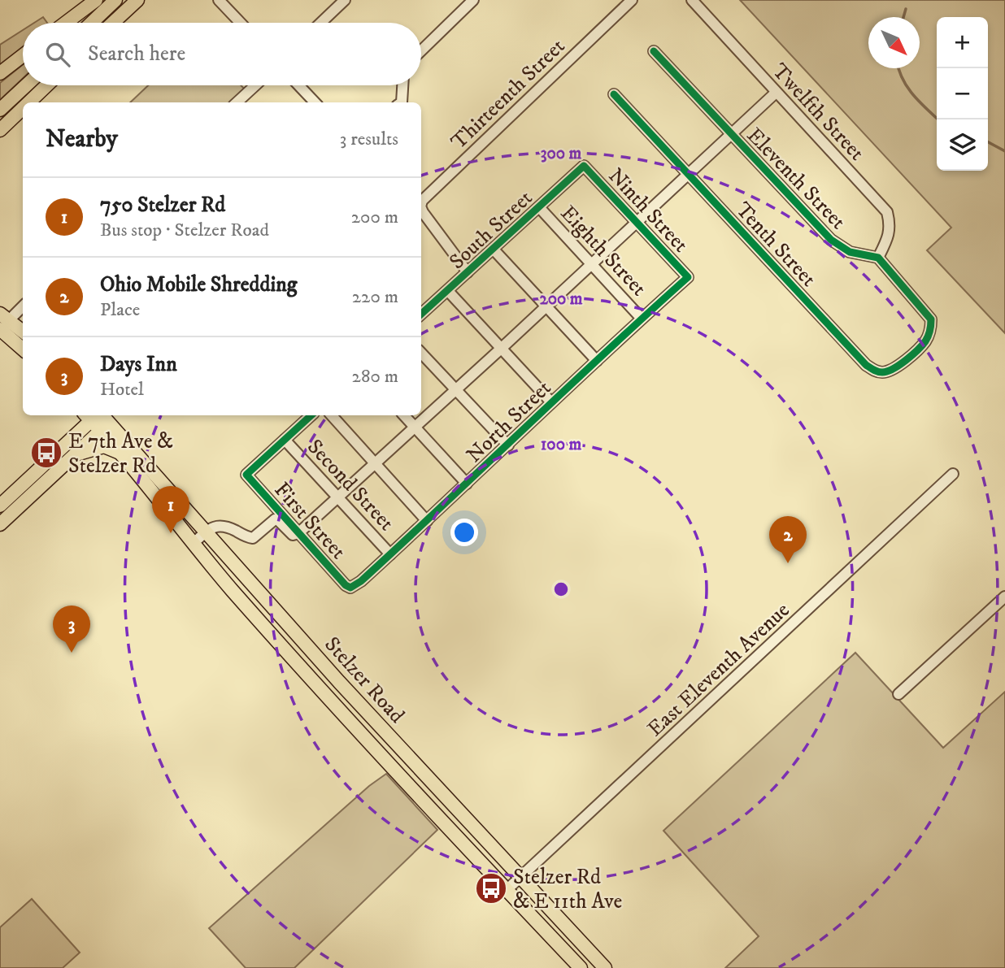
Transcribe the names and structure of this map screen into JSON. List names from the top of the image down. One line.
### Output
{"streets":{"main road":["Stelzer Road"],"street":["Thirteenth Street","Twelfth Street","Eleventh Street","Ninth Street","South Street","Tenth Street","Eighth Street","North Street","Second Street","First Street","East Eleventh Avenue"]},"crossings":[["Thirteenth Street","South Street"],["Twelfth Street","Eleventh Street"],["Twelfth Street","Tenth Street"],["Eleventh Street","Tenth Street"],["Ninth Street","South Street"],["Ninth Street","North Street"],["South Street","Eighth Street"],["Eighth Street","North Street"],["North Street","Second Street"],["North Street","First Street"],["Second Street","First Street"],["East Eleventh Avenue","Stelzer Road"]],"places":{"bus stop":["E 7th Ave & Stelzer Rd","Stelzer Rd & E 11th Ave"]},"north":"bottom right","page":{"map_buttons":["+","−"],"search":"Search here","heading":["Nearby","3 results"],"list":[{"mark":"1","name":"750 Stelzer Rd","note":"Bus stop · Stelzer Road","value":"200 m"},{"mark":"2","name":"Ohio Mobile Shredding","note":"Place","value":"220 m"},{"mark":"3","name":"Days Inn","note":"Hotel","value":"280 m"}],"pins":["1","2","3"]},"rings":["300 m","200 m","100 m"]}
